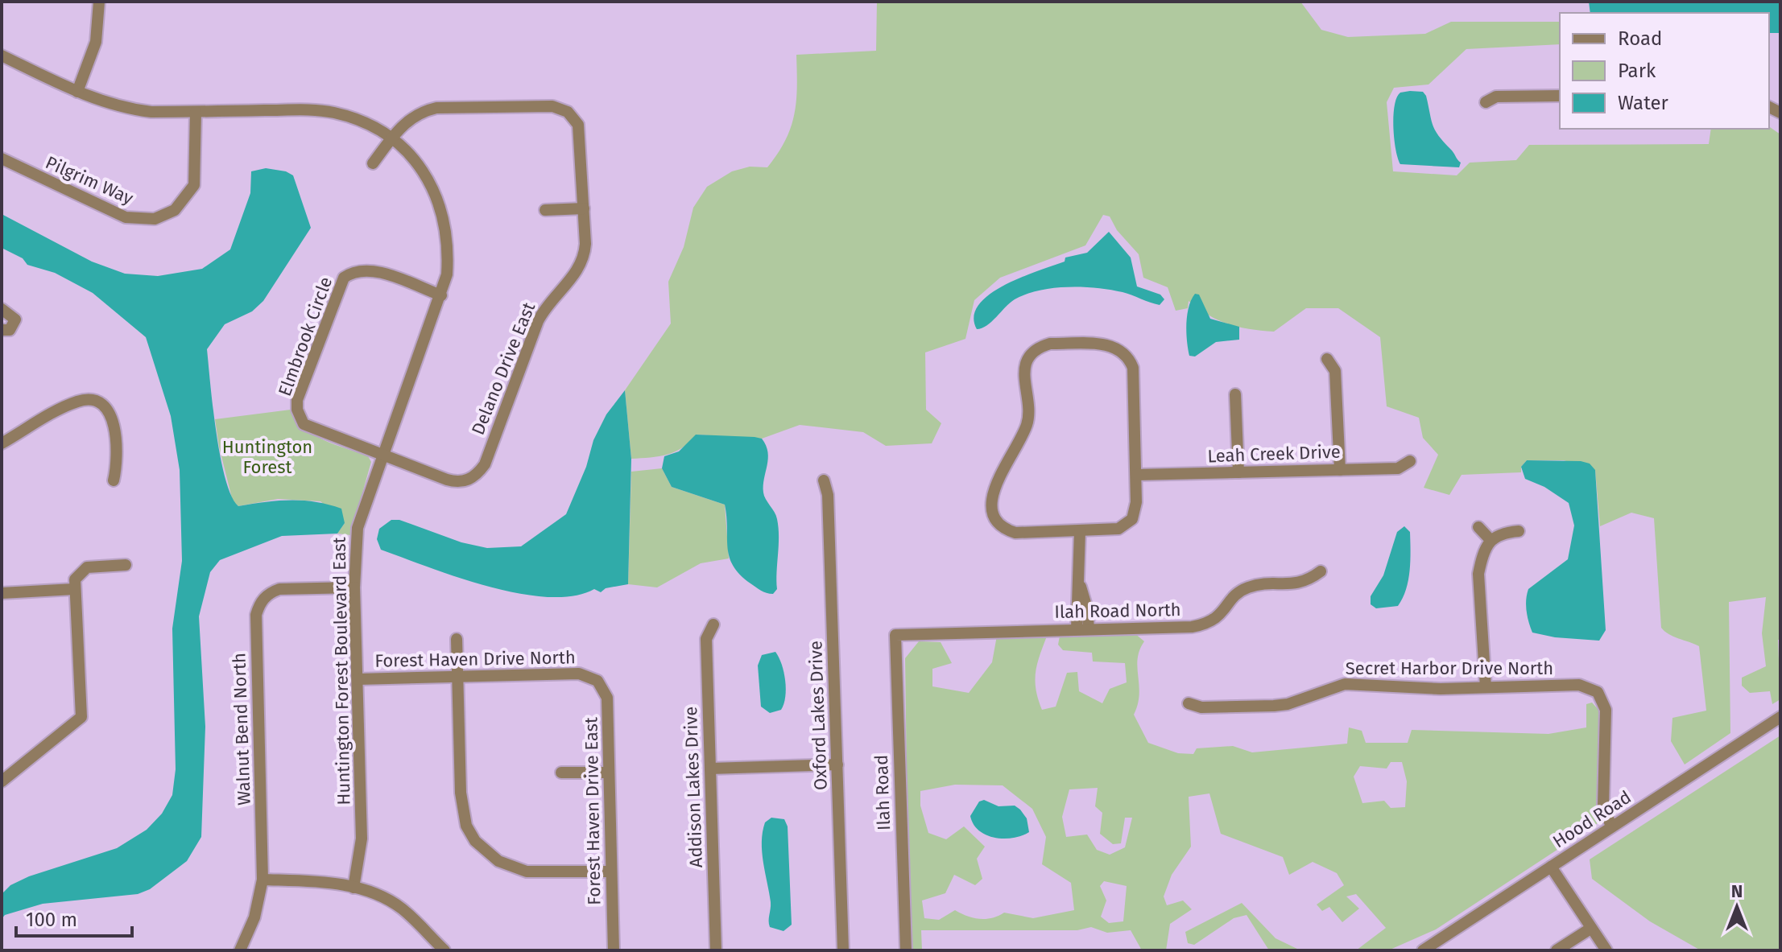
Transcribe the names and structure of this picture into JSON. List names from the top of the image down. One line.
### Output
{"streets":{"street":["Pilgrim Way","Elmbrook Circle","Delano Drive East","Leah Creek Drive","Ilah Road North","Forest Haven Drive North","Secret Harbor Drive North","Huntington Forest Boulevard East","Oxford Lakes Drive","Walnut Bend North","Addison Lakes Drive","Ilah Road","Forest Haven Drive East","Hood Road"]},"crossings":[["Pilgrim Way","Huntington Forest Boulevard East"],["Elmbrook Circle","Delano Drive East"],["Elmbrook Circle","Huntington Forest Boulevard East"],["Delano Drive East","Huntington Forest Boulevard East"],["Ilah Road North","Ilah Road"],["Forest Haven Drive North","Huntington Forest Boulevard East"],["Forest Haven Drive North","Forest Haven Drive East"],["Secret Harbor Drive North","Hood Road"],["Huntington Forest Boulevard East","Walnut Bend North"]],"parks":["Huntington Forest"],"legend":["Road","Park","Water"],"scale_bar":"100 m","north":"top"}
